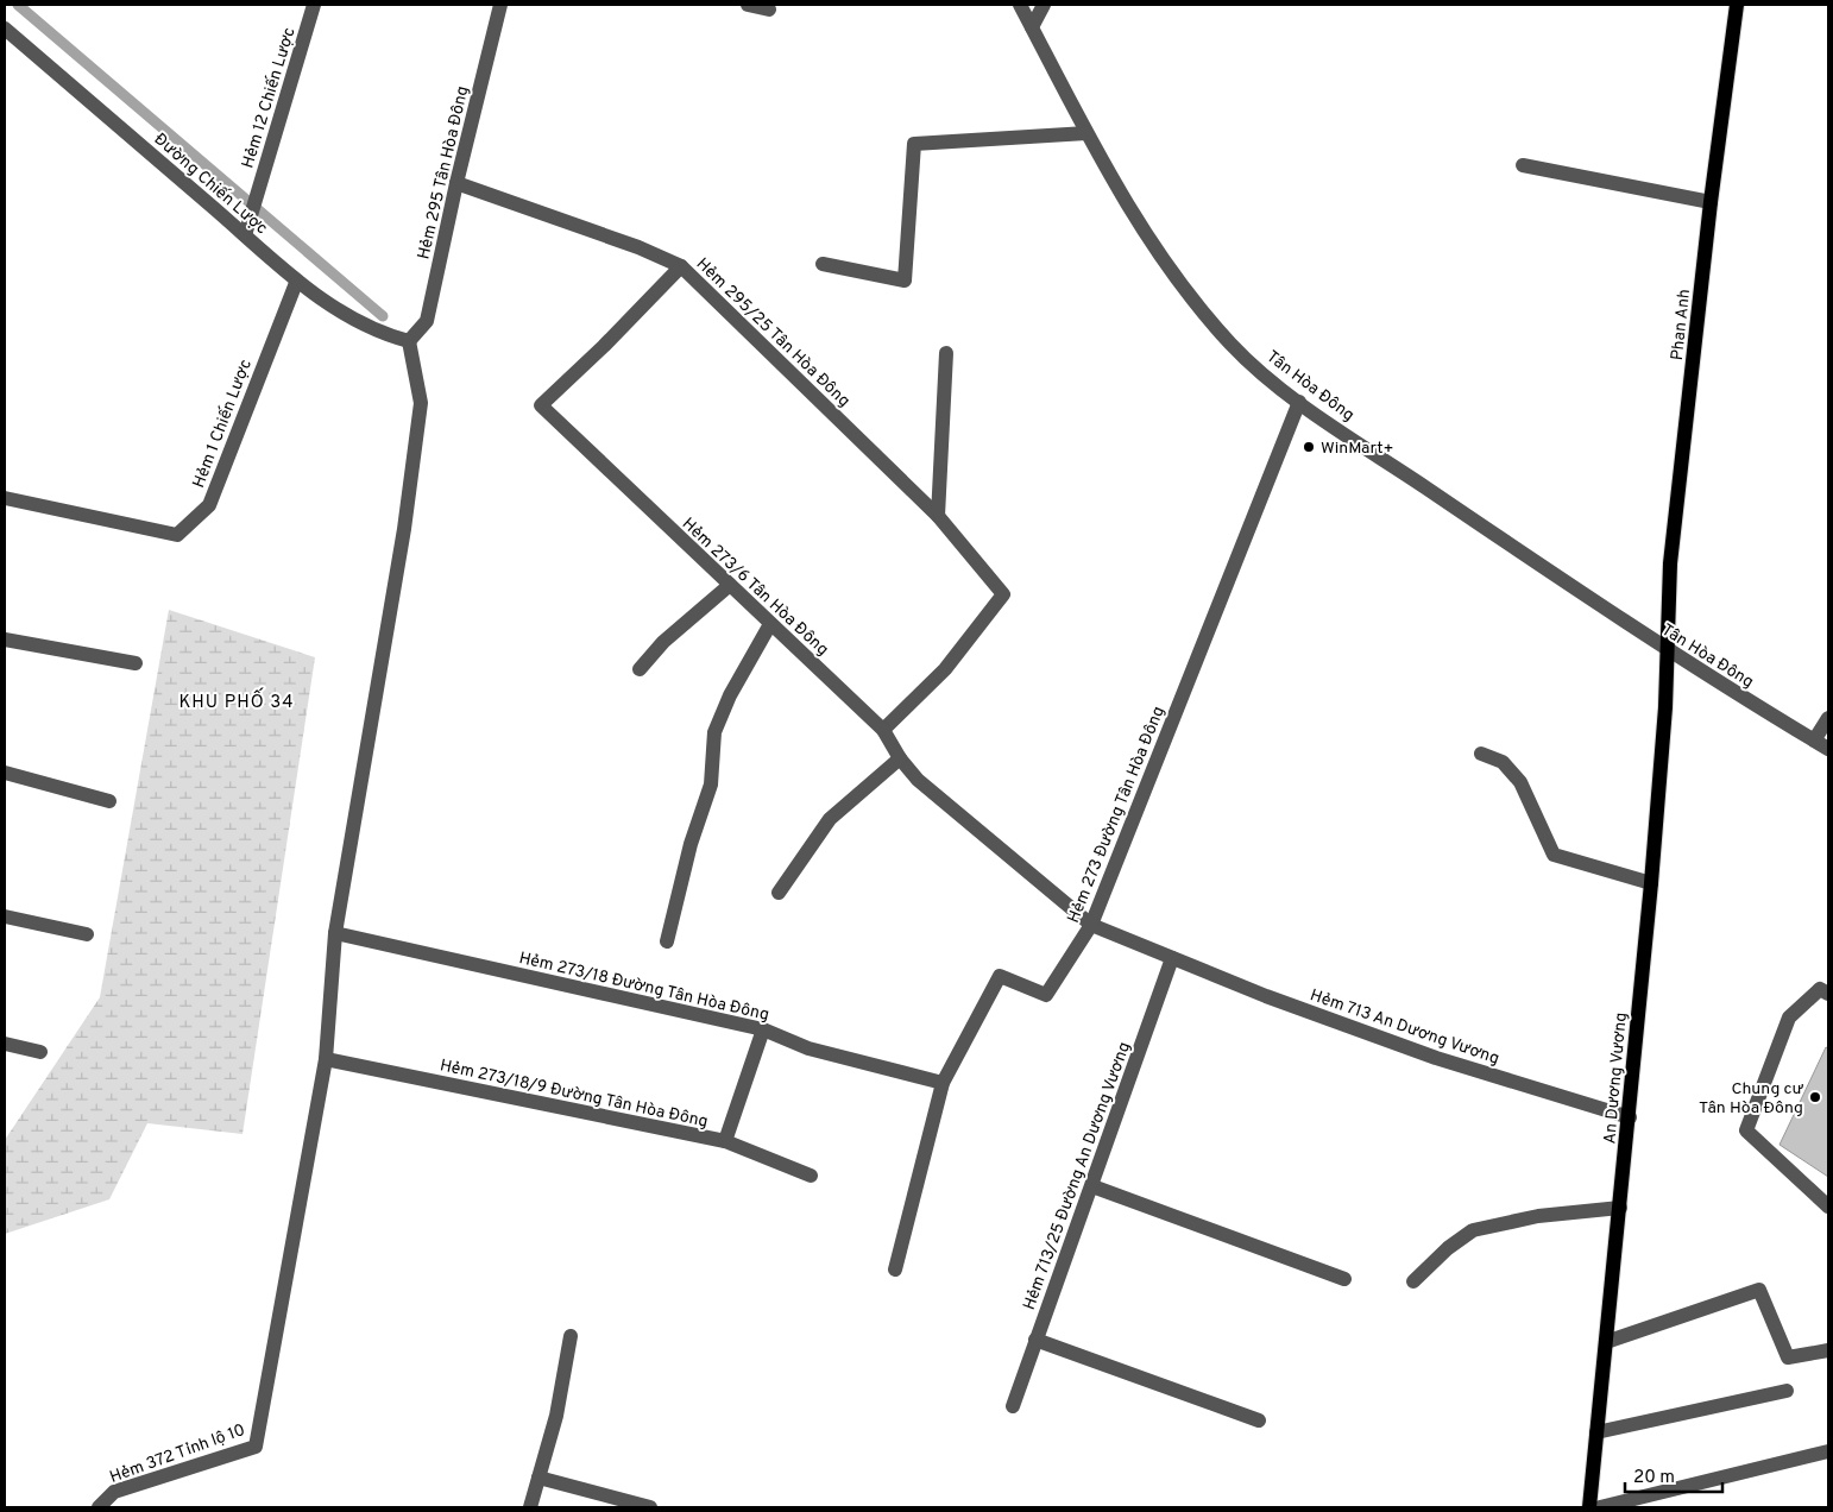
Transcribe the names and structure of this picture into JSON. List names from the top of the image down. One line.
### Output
{"streets":{"main road":["Phan Anh","An Dương Vương"],"street":["Hẻm 12 Chiến Lược","Hẻm 295 Tân Hòa Đông","Đường Chiến Lược","Hẻm 295/25 Tân Hòa Đông","Tân Hòa Đông","Hẻm 1 Chiến Lược","Hẻm 273/6 Tân Hòa Đông","Hẻm 273 Đường Tân Hòa Đông","Hẻm 273/18 Đường Tân Hòa Đông","Hẻm 713 An Dương Vương","Hẻm 273/18/9 Đường Tân Hòa Đông","Hẻm 713/25 Đường An Dương Vương","Hẻm 372 Tỉnh lộ 10"]},"crossings":[["Hẻm 12 Chiến Lược","Đường Chiến Lược"],["Hẻm 295 Tân Hòa Đông","Đường Chiến Lược"],["Hẻm 295 Tân Hòa Đông","Hẻm 295/25 Tân Hòa Đông"],["Đường Chiến Lược","Hẻm 1 Chiến Lược"],["Phan Anh","Tân Hòa Đông"],["Phan Anh","An Dương Vương"],["Hẻm 295/25 Tân Hòa Đông","Hẻm 273/6 Tân Hòa Đông"],["Tân Hòa Đông","Hẻm 273 Đường Tân Hòa Đông"],["Tân Hòa Đông","An Dương Vương"],["Hẻm 273/6 Tân Hòa Đông","Hẻm 273 Đường Tân Hòa Đông"],["Hẻm 273/6 Tân Hòa Đông","Hẻm 713 An Dương Vương"],["Hẻm 273 Đường Tân Hòa Đông","Hẻm 273/18 Đường Tân Hòa Đông"],["Hẻm 273 Đường Tân Hòa Đông","Hẻm 713 An Dương Vương"],["Hẻm 713 An Dương Vương","An Dương Vương"],["Hẻm 713 An Dương Vương","Hẻm 713/25 Đường An Dương Vương"],["Hẻm 273/18/9 Đường Tân Hòa Đông","Hẻm 372 Tỉnh lộ 10"]],"districts":["KHU PHỐ 34"],"places":["WinMart+","Chung cư Tân Hòa Đông"],"scale_bar":"20 m"}
